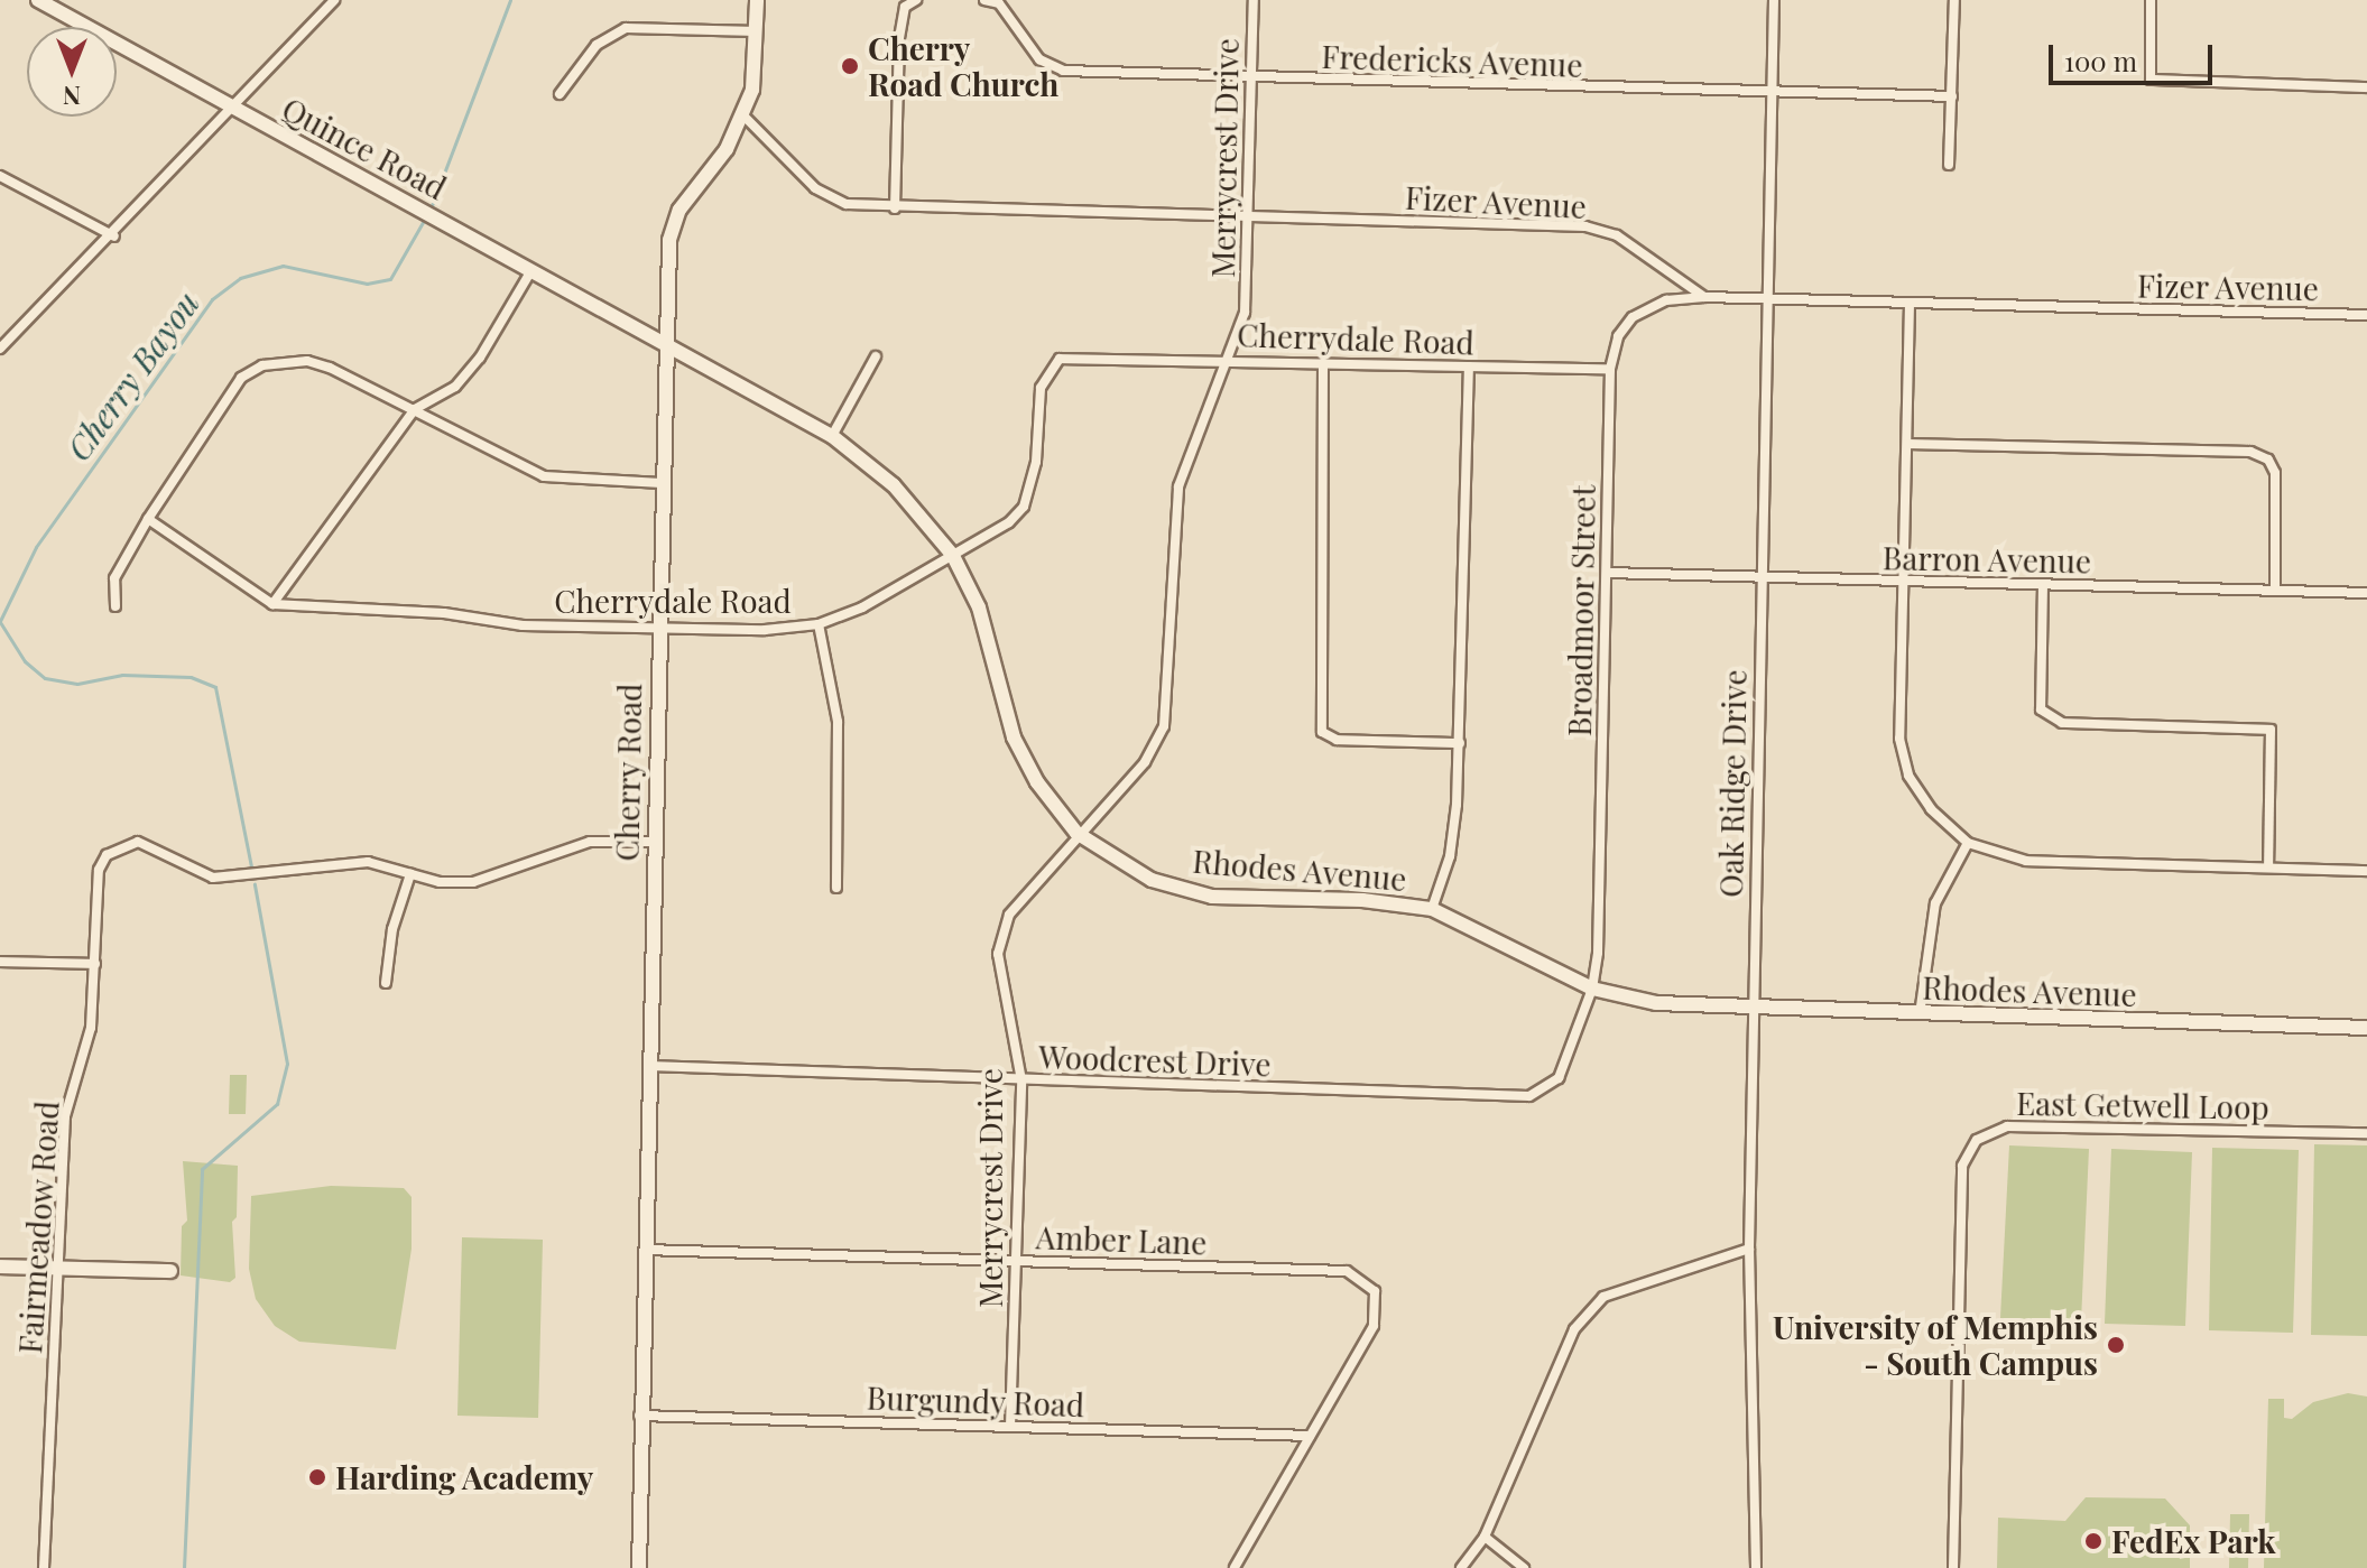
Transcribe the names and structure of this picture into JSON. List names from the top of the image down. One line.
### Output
{"streets":{"main road":["Quince Road","Cherry Road","Rhodes Avenue"],"street":["Fredericks Avenue","Merrycrest Drive","Fizer Avenue","Cherrydale Road","Barron Avenue","Broadmoor Street","Oak Ridge Drive","Woodcrest Drive","East Getwell Loop","Fairmeadow Road","Amber Lane","Burgundy Road"]},"crossings":[["Fredericks Avenue","Merrycrest Drive"],["Fredericks Avenue","Oak Ridge Drive"],["Quince Road","Cherry Road"],["Quince Road","Rhodes Avenue"],["Merrycrest Drive","Fizer Avenue"],["Merrycrest Drive","Cherrydale Road"],["Merrycrest Drive","Rhodes Avenue"],["Merrycrest Drive","Woodcrest Drive"],["Merrycrest Drive","Amber Lane"],["Merrycrest Drive","Burgundy Road"],["Fizer Avenue","Broadmoor Street"],["Fizer Avenue","Cherry Road"],["Fizer Avenue","Oak Ridge Drive"],["Cherrydale Road","Broadmoor Street"],["Cherrydale Road","Cherry Road"],["Cherrydale Road","Rhodes Avenue"],["Barron Avenue","Broadmoor Street"],["Barron Avenue","Oak Ridge Drive"],["Broadmoor Street","Rhodes Avenue"],["Broadmoor Street","Woodcrest Drive"],["Cherry Road","Rhodes Avenue"],["Cherry Road","Woodcrest Drive"],["Cherry Road","Amber Lane"],["Cherry Road","Burgundy Road"],["Oak Ridge Drive","Rhodes Avenue"],["Rhodes Avenue","Woodcrest Drive"],["Amber Lane","Burgundy Road"]],"water":["Cherry Bayou"],"places":["Cherry Road Church","University of Memphis - South Campus","Harding Academy","FedEx Park"],"scale_bar":"100 m","north":"bottom"}
